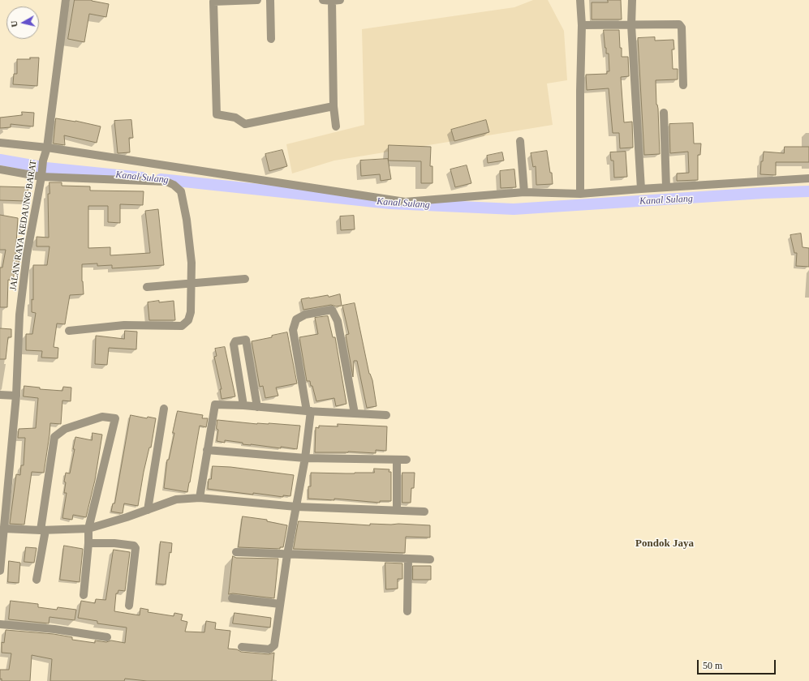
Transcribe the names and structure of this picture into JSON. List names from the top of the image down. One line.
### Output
{"streets":{"street":["JALAN RAYA KEDAUNG BARAT"]},"districts":["Pondok Jaya"],"water":["Kanal Sulang"],"scale_bar":"50 m","north":"left"}
